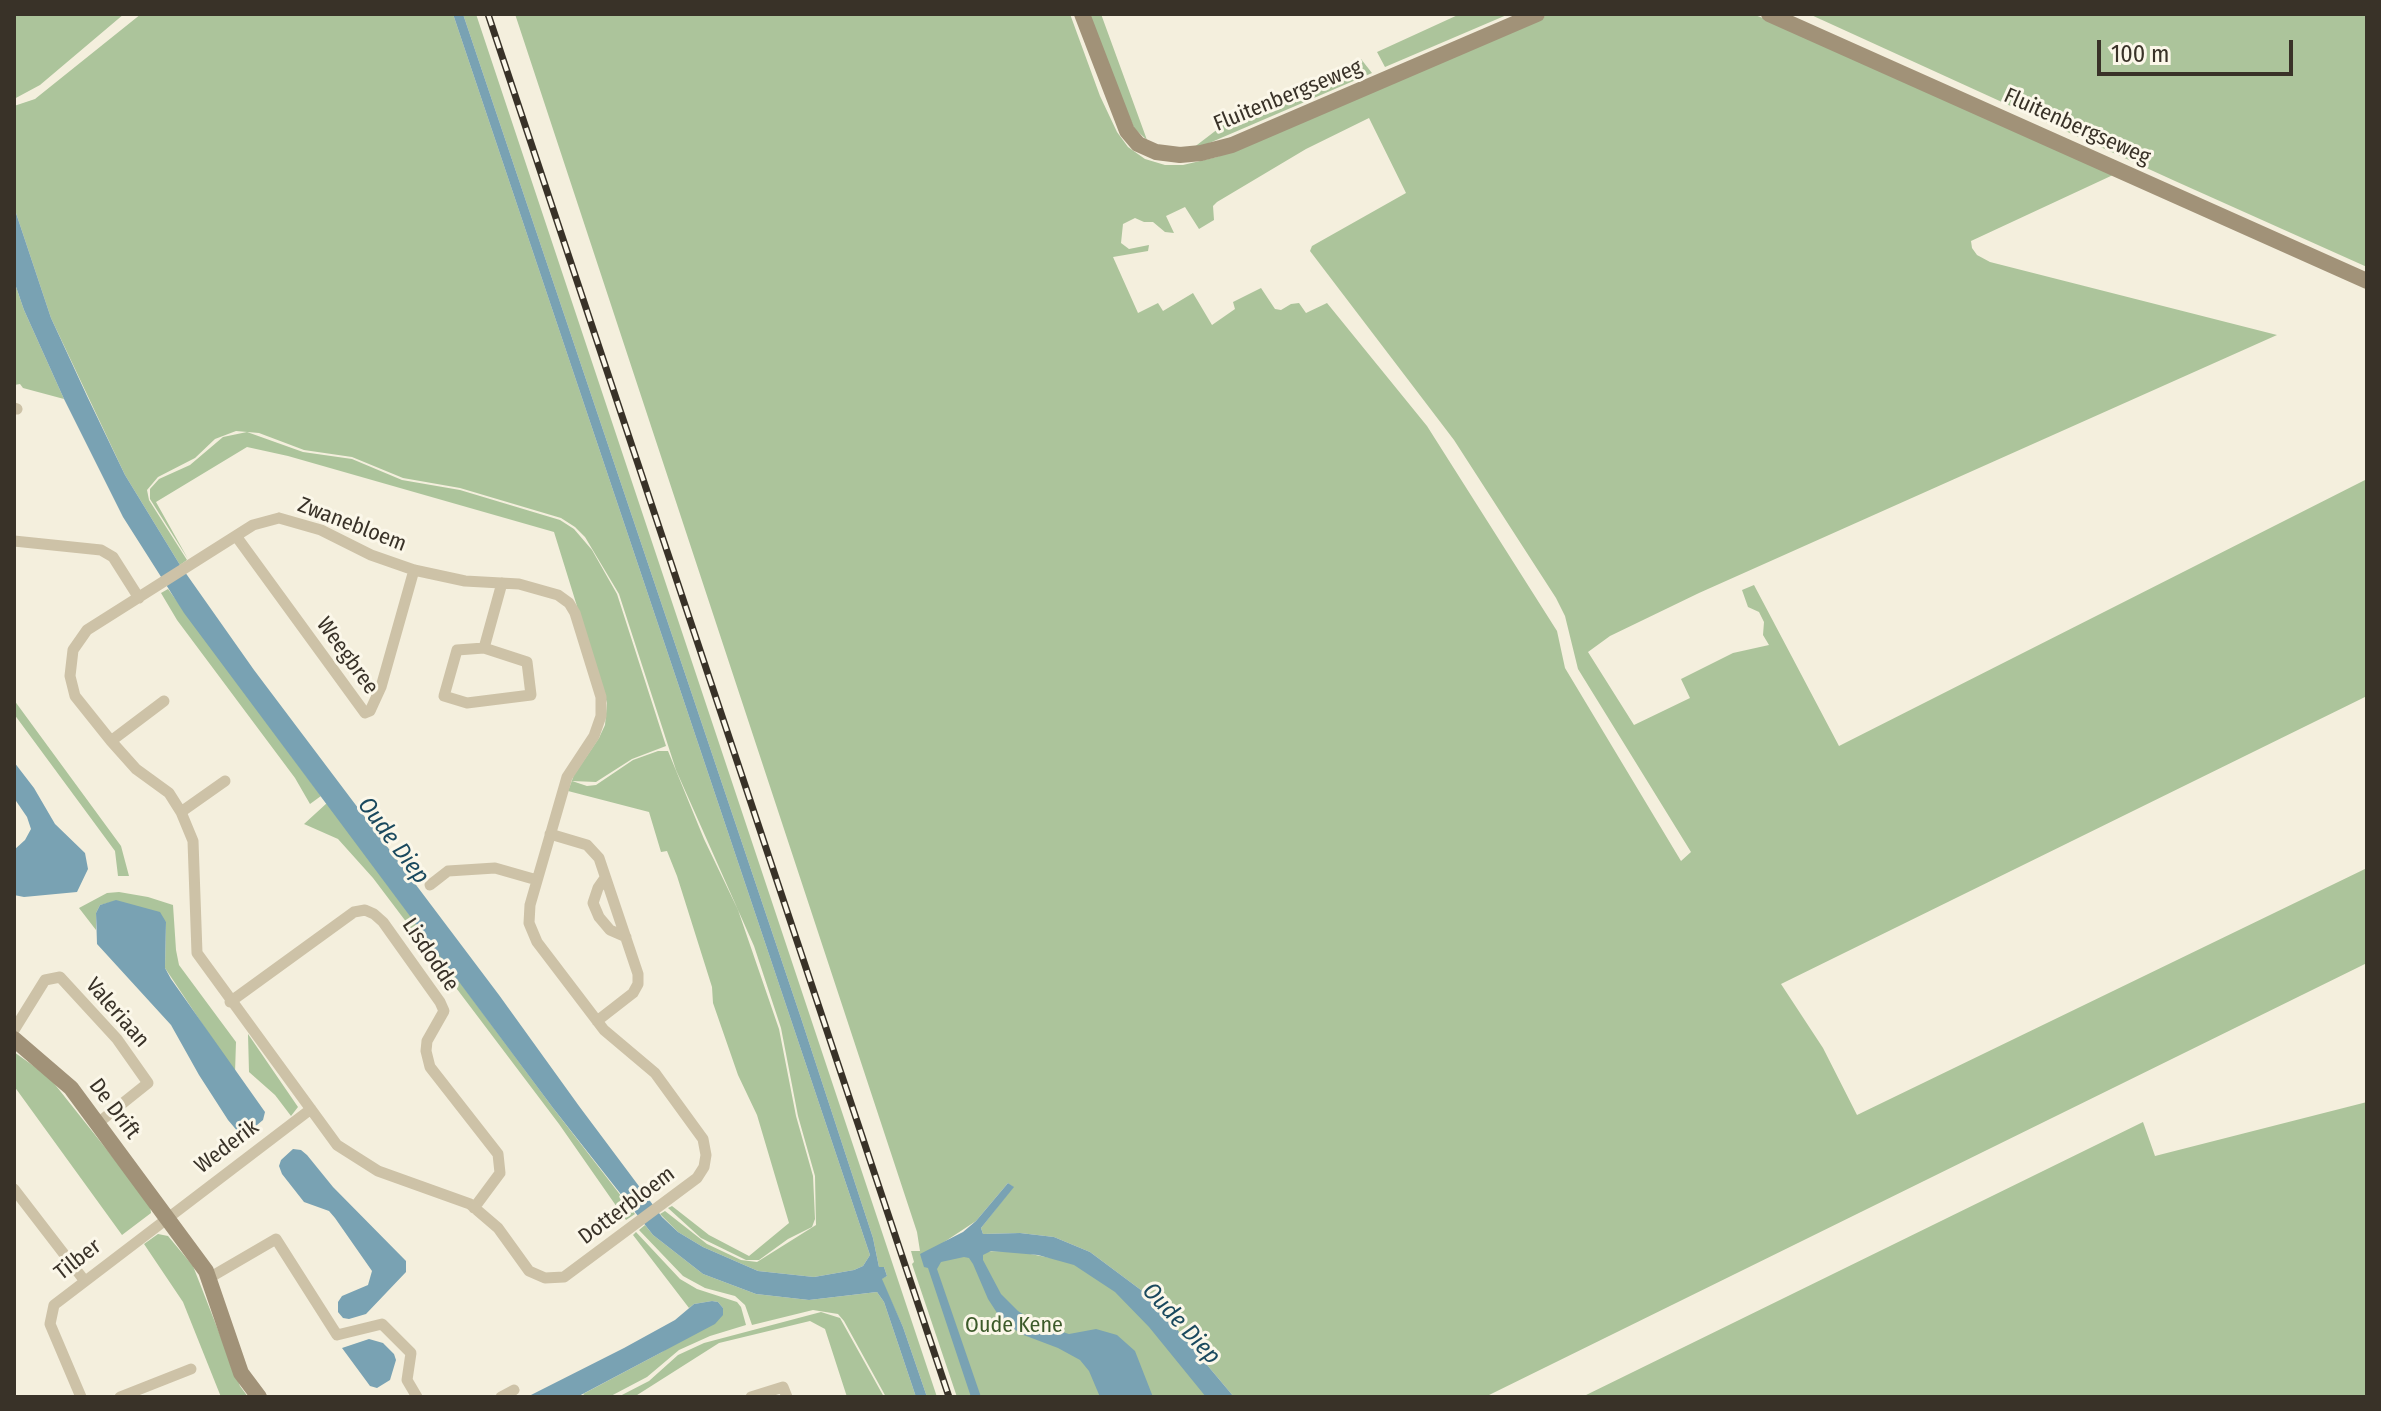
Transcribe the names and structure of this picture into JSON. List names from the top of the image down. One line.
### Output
{"streets":{"street":["Fluitenbergseweg","Zwanebloem","Weegbree","Lisdodde","Valeriaan","De Drift","Wederik","Dotterbloem","Tilber"]},"crossings":[["Zwanebloem","Weegbree"],["Zwanebloem","Lisdodde"],["Zwanebloem","Dotterbloem"],["Lisdodde","Dotterbloem"],["Valeriaan","De Drift"],["De Drift","Wederik"],["De Drift","Tilber"],["Wederik","Dotterbloem"],["Wederik","Tilber"]],"water":["Oude Diep"],"parks":["Oude Kene"],"scale_bar":"100 m"}
